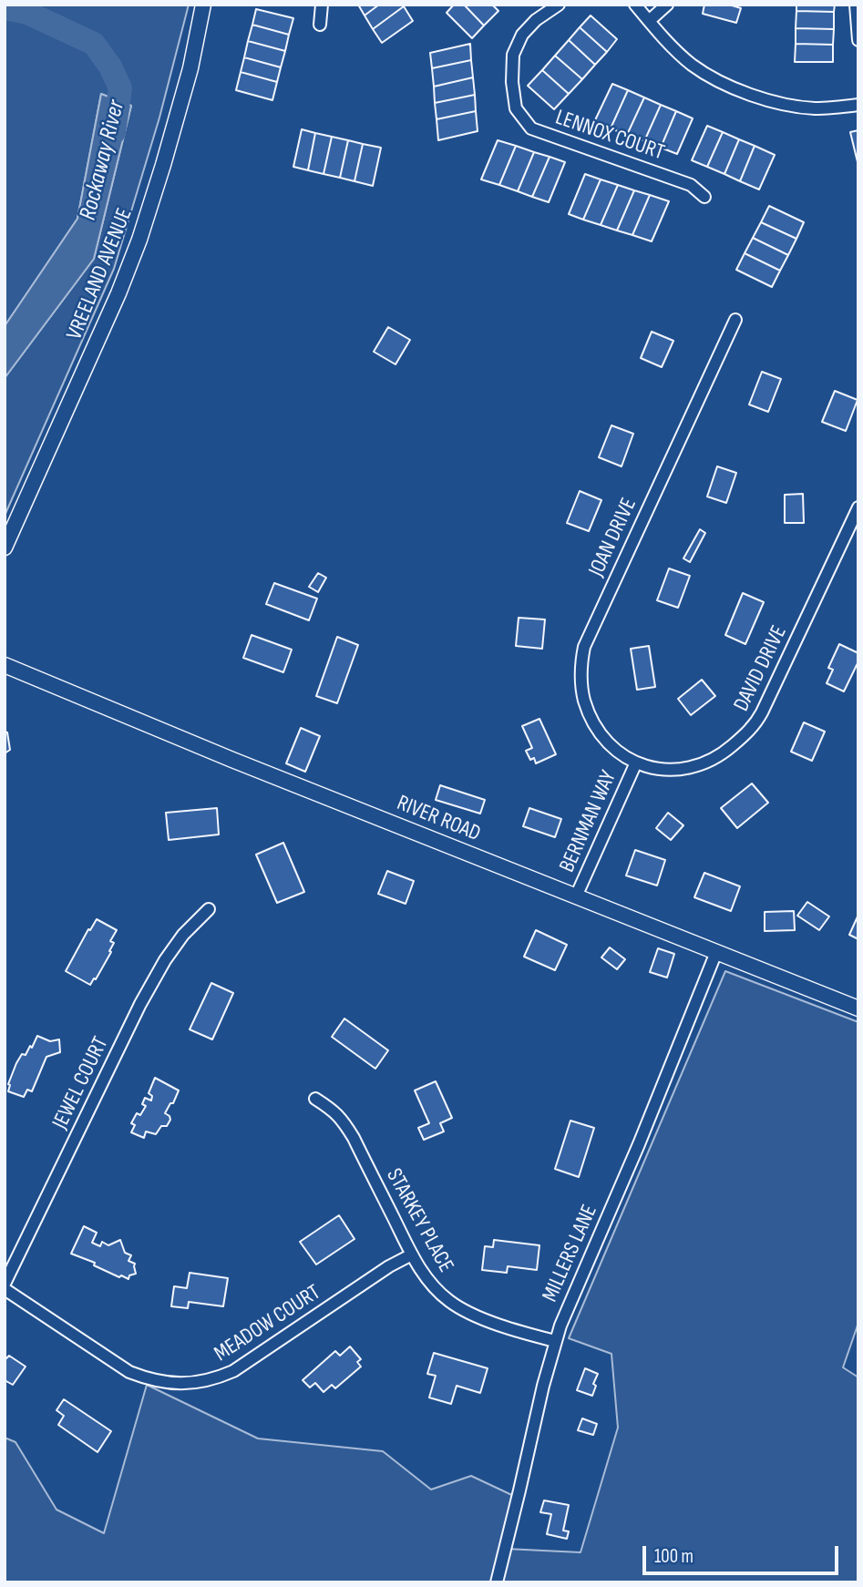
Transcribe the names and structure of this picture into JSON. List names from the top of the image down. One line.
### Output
{"streets":{"street":["LENNOX COURT","VREELAND AVENUE","JOAN DRIVE","DAVID DRIVE","RIVER ROAD","BERNMAN WAY","JEWEL COURT","STARKEY PLACE","MILLERS LANE","MEADOW COURT"]},"crossings":[["JOAN DRIVE","DAVID DRIVE"],["JOAN DRIVE","BERNMAN WAY"],["DAVID DRIVE","BERNMAN WAY"],["RIVER ROAD","BERNMAN WAY"],["RIVER ROAD","MILLERS LANE"],["JEWEL COURT","MEADOW COURT"],["STARKEY PLACE","MILLERS LANE"],["STARKEY PLACE","MEADOW COURT"]],"water":["Rockaway River"],"scale_bar":"100 m"}
